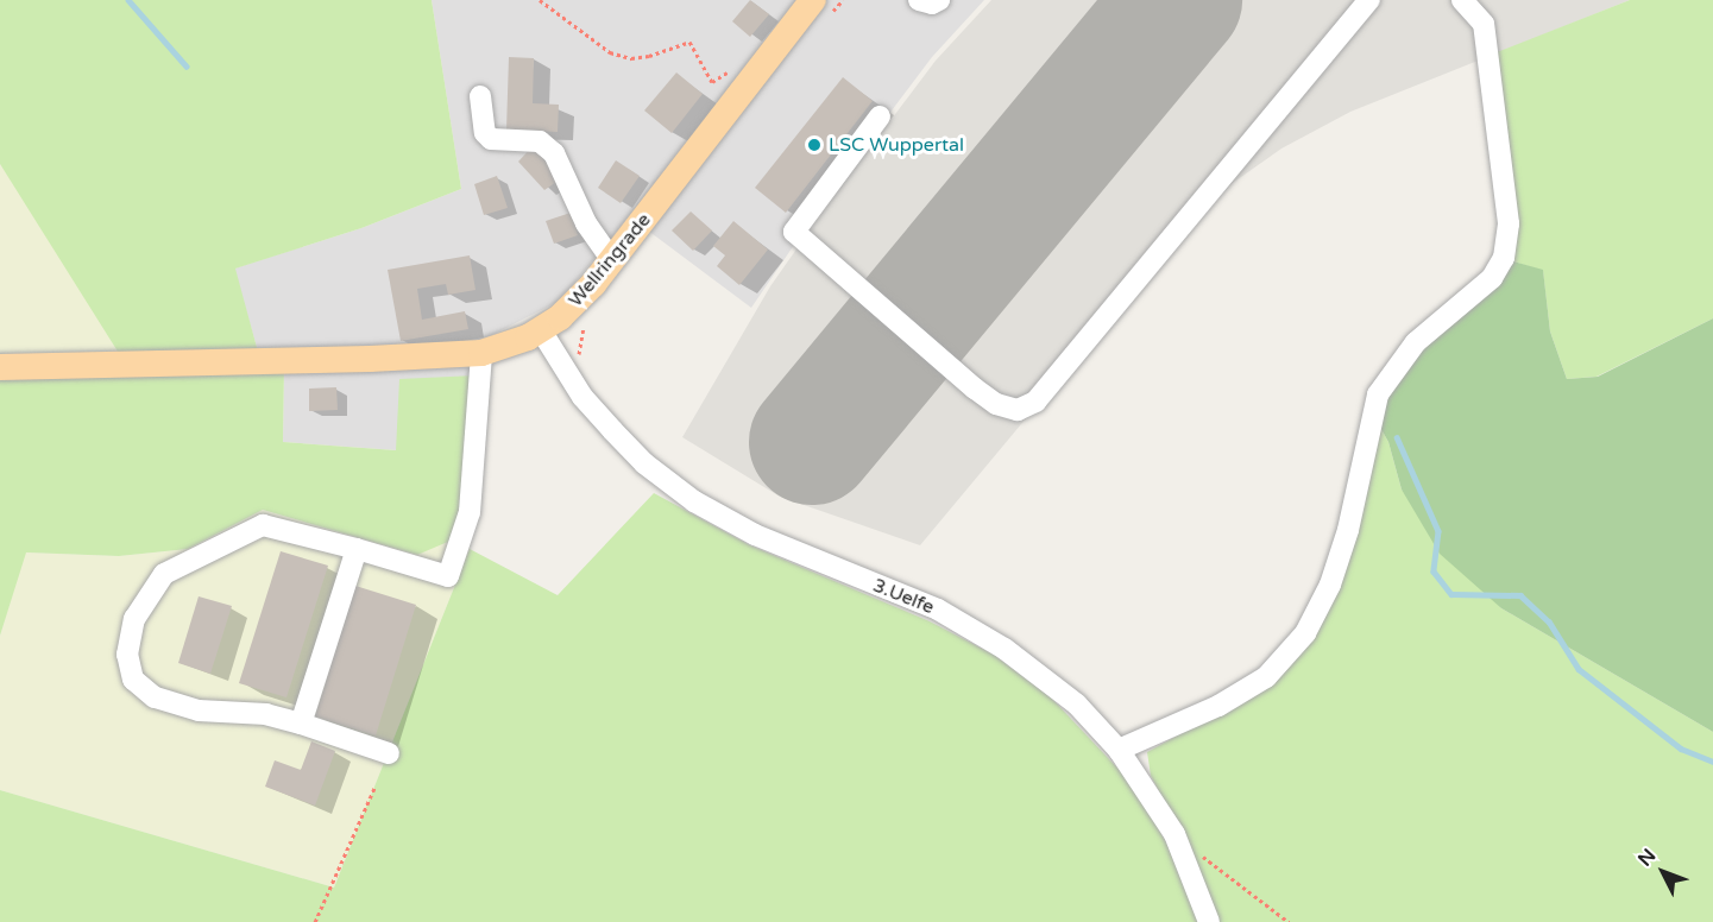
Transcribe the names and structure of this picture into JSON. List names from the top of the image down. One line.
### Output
{"streets":{"main road":["Wellringrade"],"street":["3.Uelfe"]},"crossings":[["Wellringrade","3.Uelfe"]],"places":["LSC Wuppertal"],"north":"top left"}
